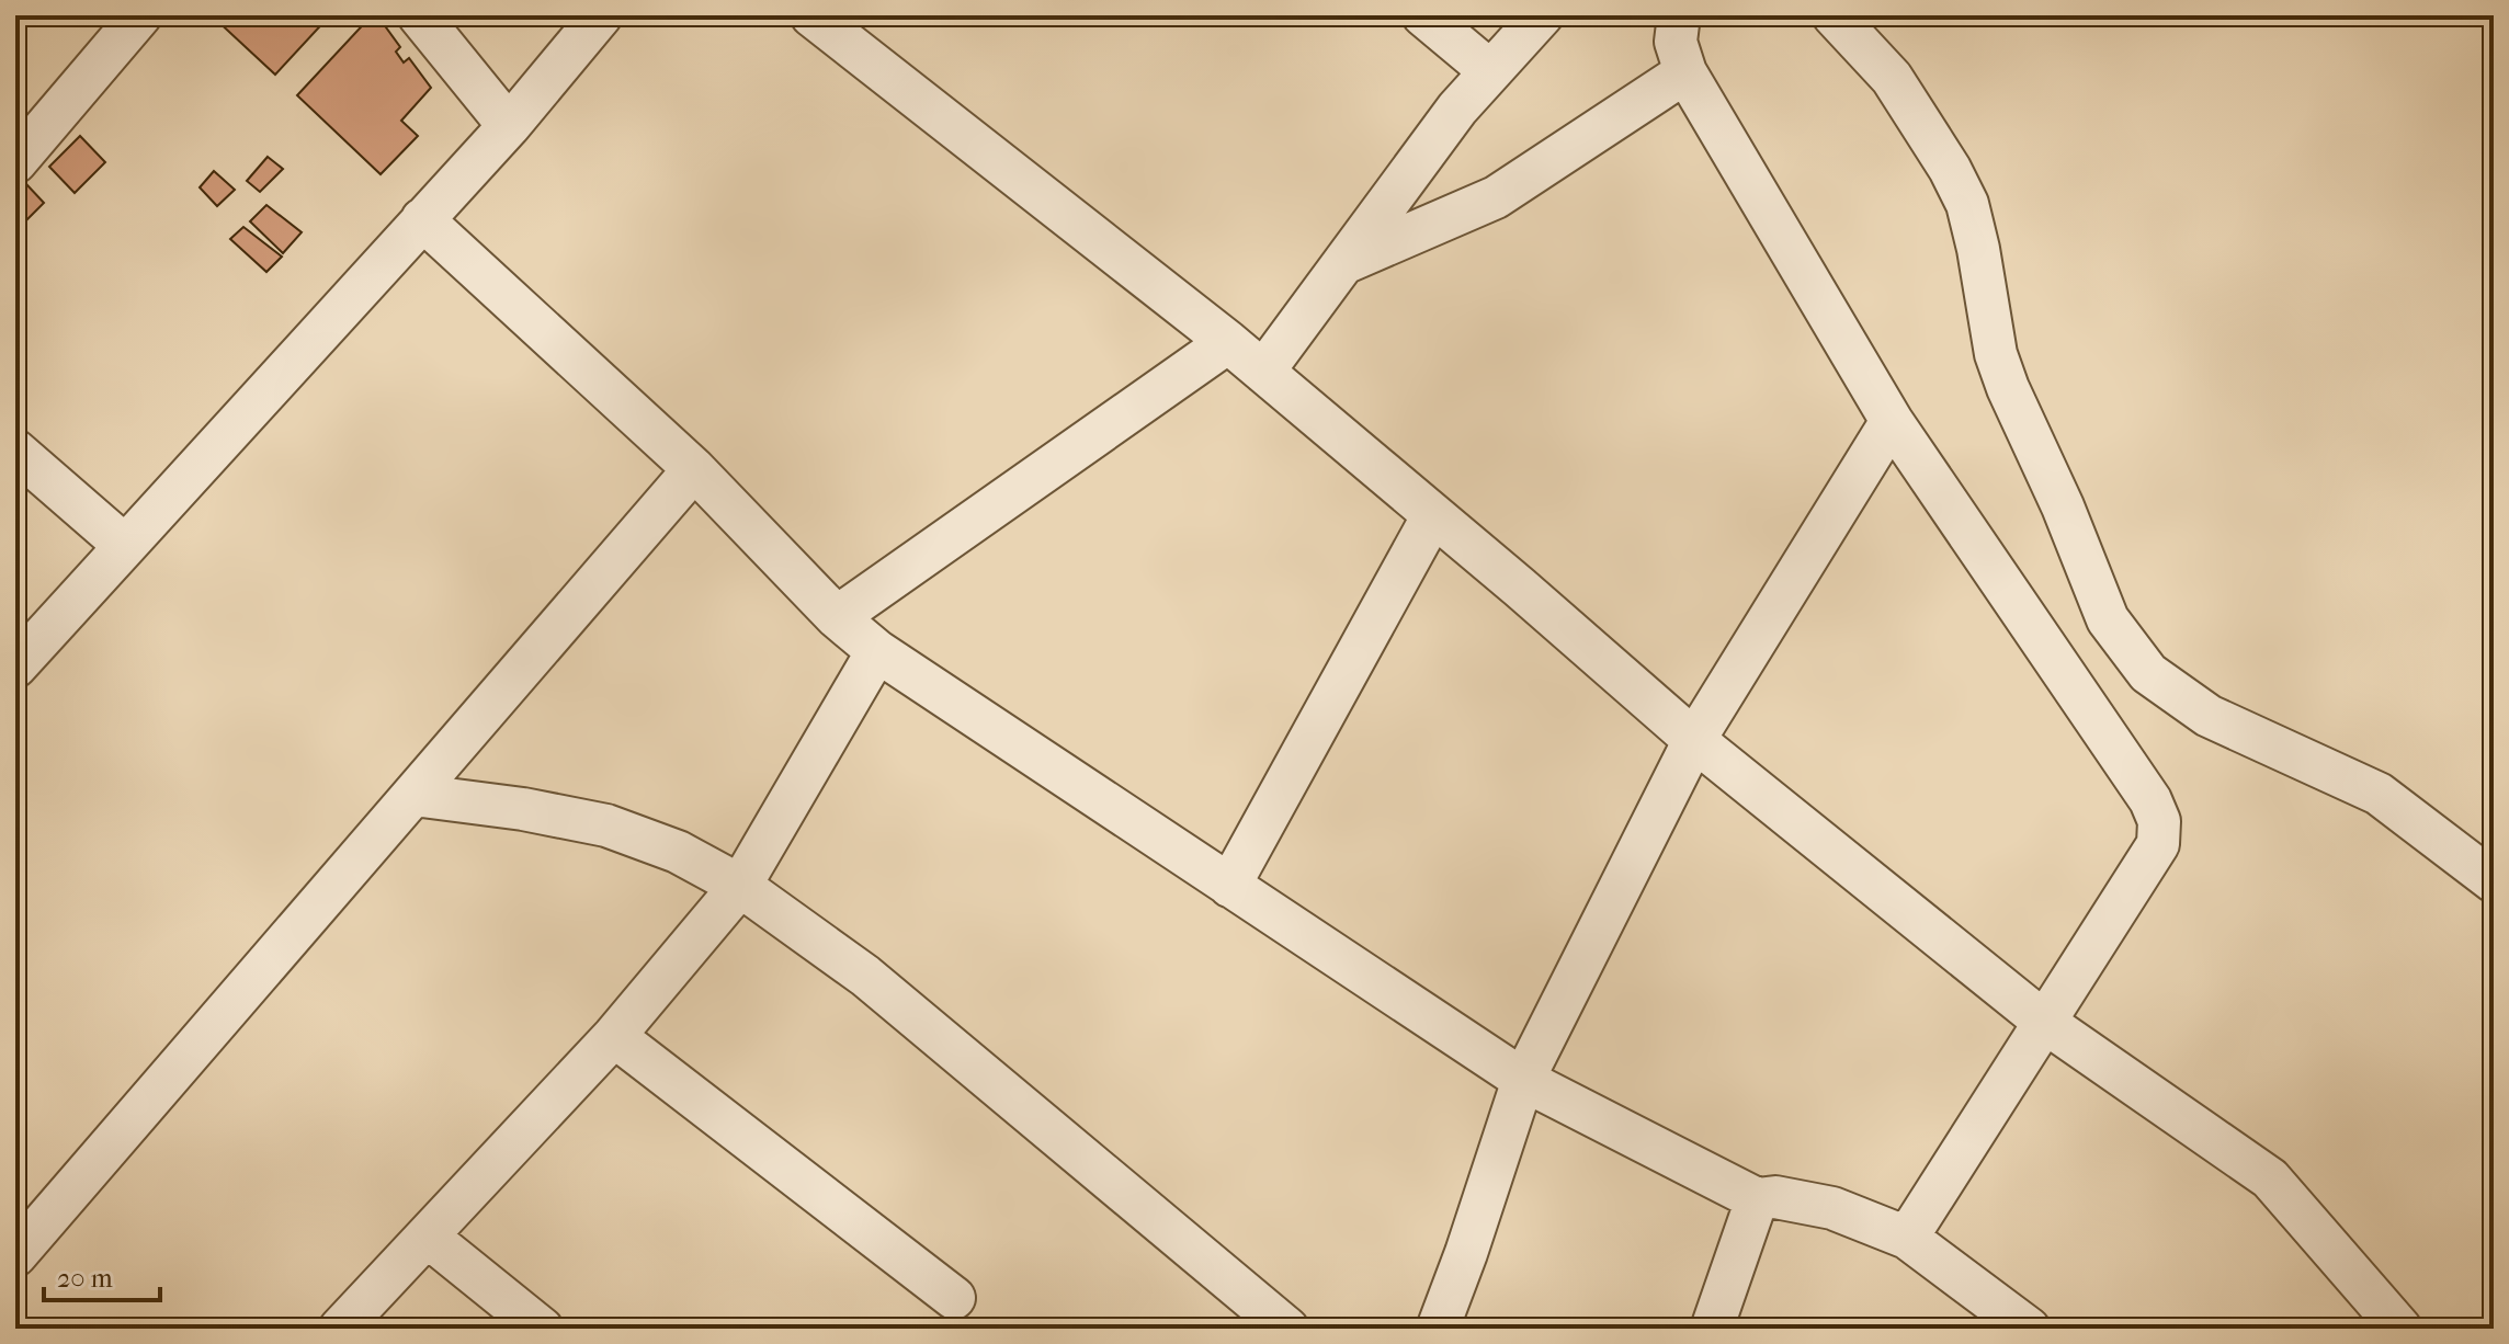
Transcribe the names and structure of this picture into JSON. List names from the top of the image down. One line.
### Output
{"scale_bar":"20 m"}
